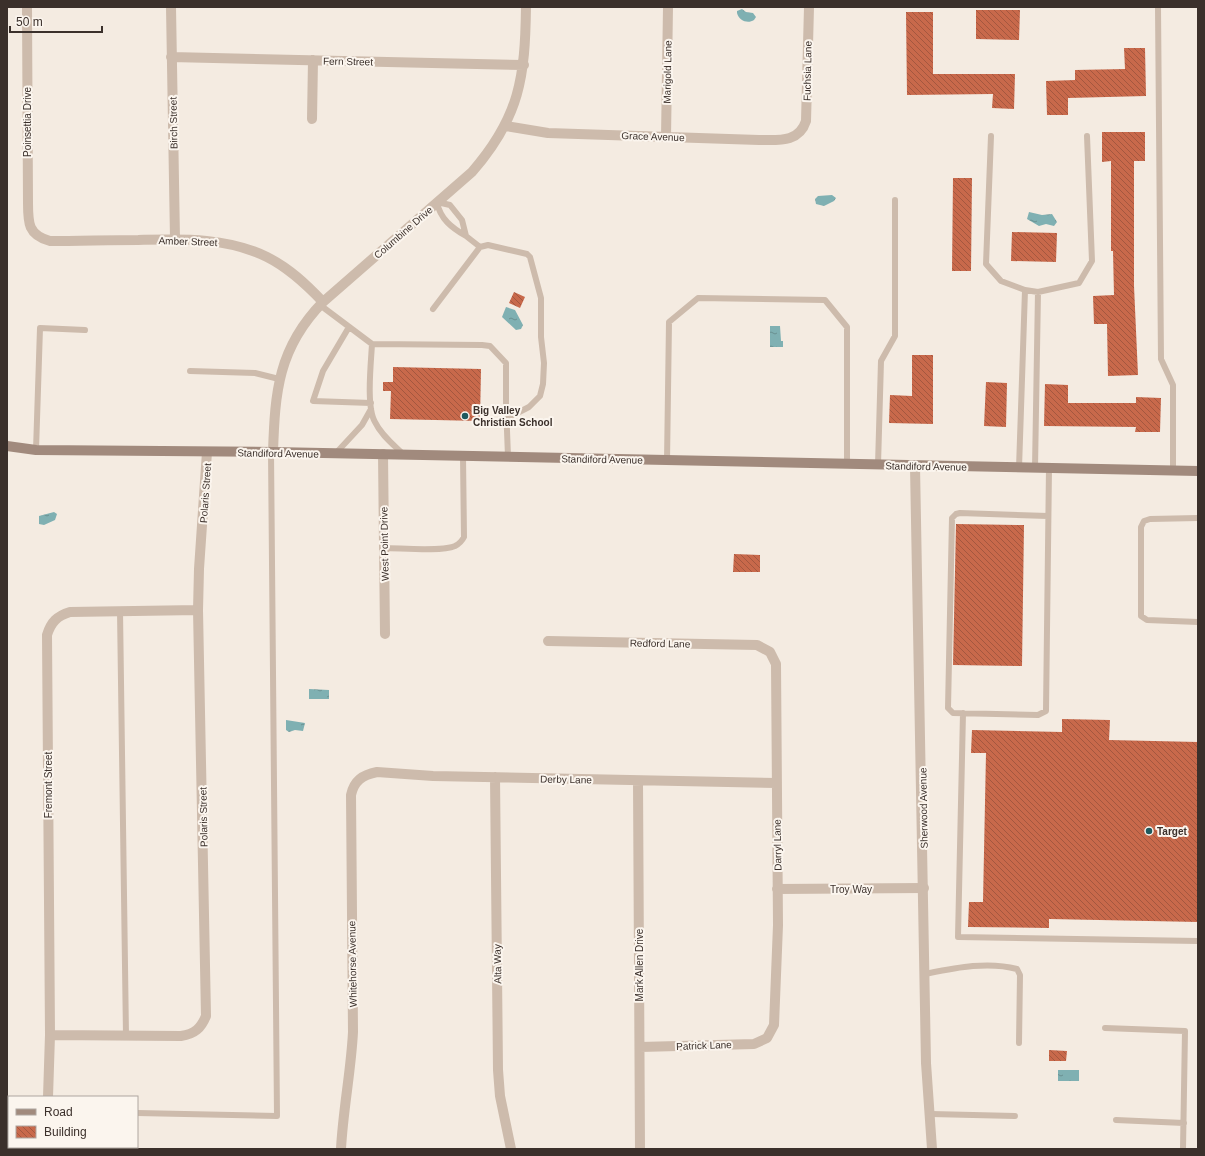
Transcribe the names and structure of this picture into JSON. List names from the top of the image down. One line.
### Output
{"streets":{"main road":["Standiford Avenue"],"street":["Fern Street","Fuchsia Lane","Marigold Lane","Poinsettia Drive","Birch Street","Grace Avenue","Columbine Drive","Amber Street","Polaris Street","West Point Drive","Redford Lane","Derby Lane","Fremont Street","Sherwood Avenue","Darryl Lane","Troy Way","Whitehorse Avenue","Alta Way","Mark Allen Drive","Patrick Lane"]},"crossings":[["Fern Street","Birch Street"],["Fern Street","Columbine Drive"],["Fuchsia Lane","Grace Avenue"],["Marigold Lane","Grace Avenue"],["Poinsettia Drive","Amber Street"],["Birch Street","Amber Street"],["Grace Avenue","Columbine Drive"],["Columbine Drive","Amber Street"],["Columbine Drive","Standiford Avenue"],["Standiford Avenue","Polaris Street"],["Standiford Avenue","West Point Drive"],["Standiford Avenue","Sherwood Avenue"],["Polaris Street","Fremont Street"],["Redford Lane","Darryl Lane"],["Derby Lane","Darryl Lane"],["Derby Lane","Whitehorse Avenue"],["Derby Lane","Alta Way"],["Derby Lane","Mark Allen Drive"],["Sherwood Avenue","Troy Way"],["Darryl Lane","Troy Way"],["Darryl Lane","Patrick Lane"],["Mark Allen Drive","Patrick Lane"]],"places":["Big Valley Christian School","Target"],"legend":["Road","Building"],"scale_bar":"50 m"}
